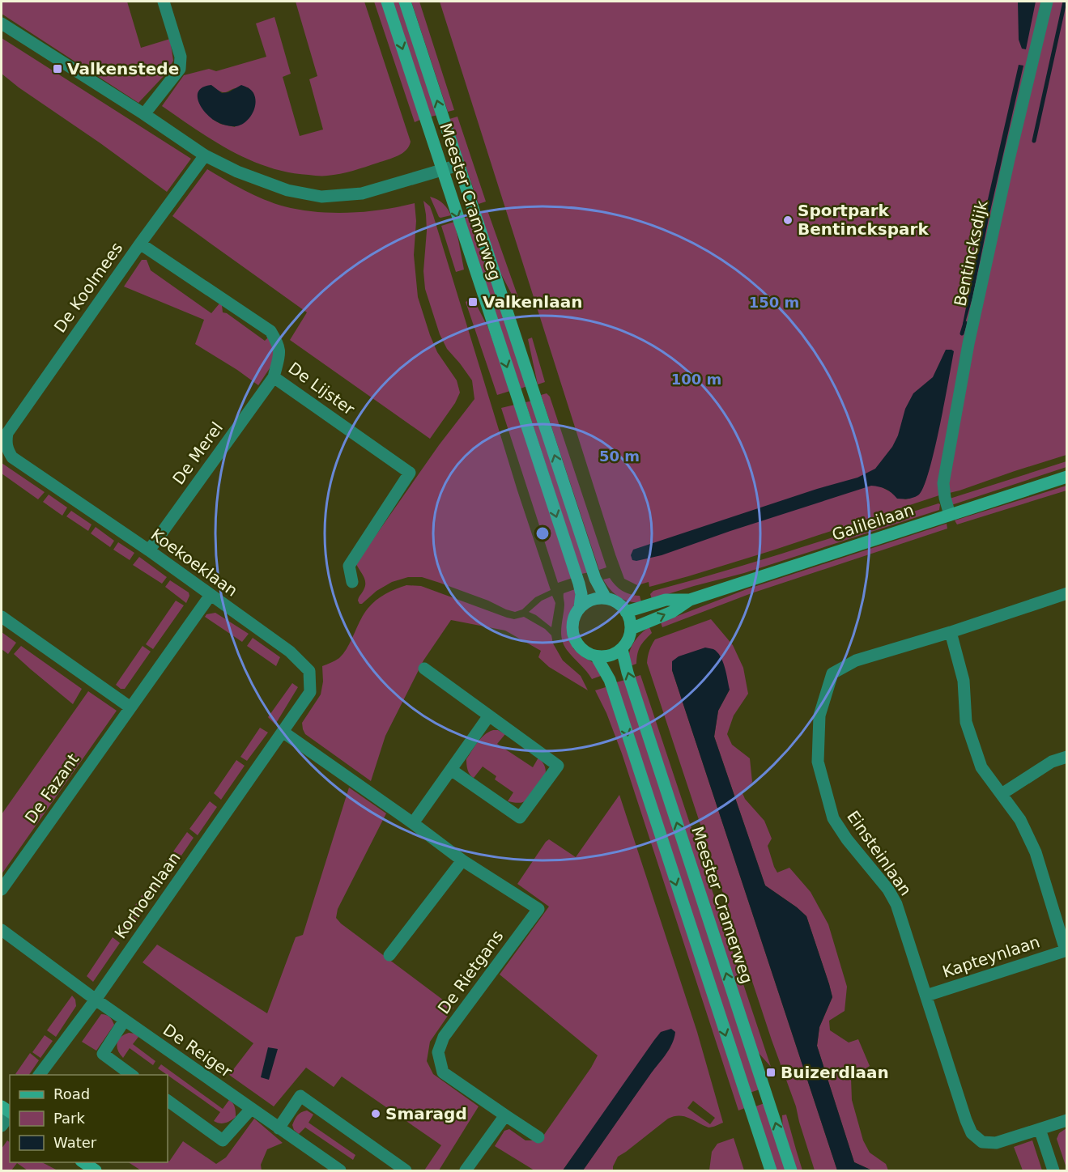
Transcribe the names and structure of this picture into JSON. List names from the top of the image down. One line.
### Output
{"streets":{"main road":["Meester Cramerweg","Galileilaan"],"street":["Bentincksdijk","De Koolmees","De Lijster","De Merel","Koekoeklaan","De Fazant","Einsteinlaan","Korhoenlaan","Kapteynlaan","De Rietgans","De Reiger"]},"crossings":[["Meester Cramerweg","Galileilaan"],["Bentincksdijk","Galileilaan"],["De Koolmees","De Lijster"],["De Koolmees","Koekoeklaan"],["De Lijster","De Merel"],["De Merel","Koekoeklaan"],["Koekoeklaan","De Fazant"],["Koekoeklaan","Korhoenlaan"],["Koekoeklaan","De Rietgans"],["Einsteinlaan","Kapteynlaan"],["Korhoenlaan","De Rietgans"],["Korhoenlaan","De Reiger"]],"places":{"transit":["Valkenstede","Valkenlaan","Buizerdlaan"],"other":["Sportpark Bentinckspark","Smaragd"]},"legend":["Road","Park","Water"],"rings":["150 m","100 m","50 m"]}
